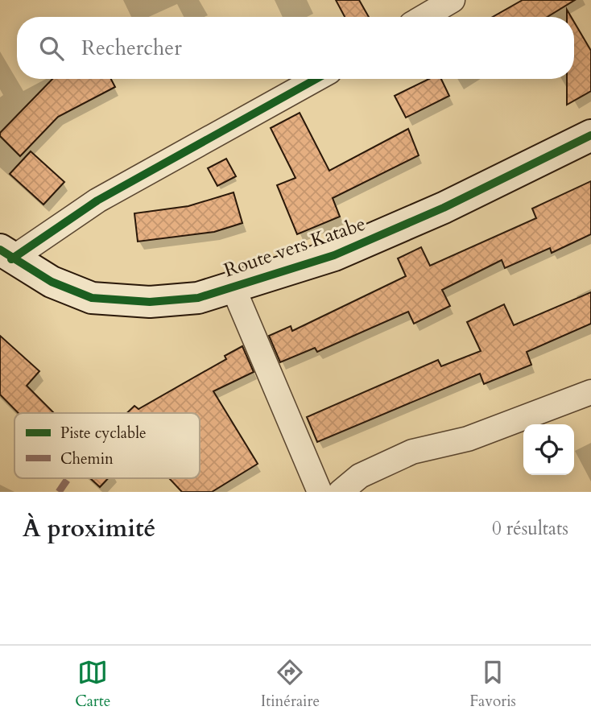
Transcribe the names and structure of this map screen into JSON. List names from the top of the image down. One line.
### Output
{"streets":{"street":["Route vers Katabe"]},"legend":["Piste cyclable","Chemin"],"page":{"search":"Rechercher","heading":["À proximité","0 résultats"],"nav":["Carte","Itinéraire","Favoris"]}}
